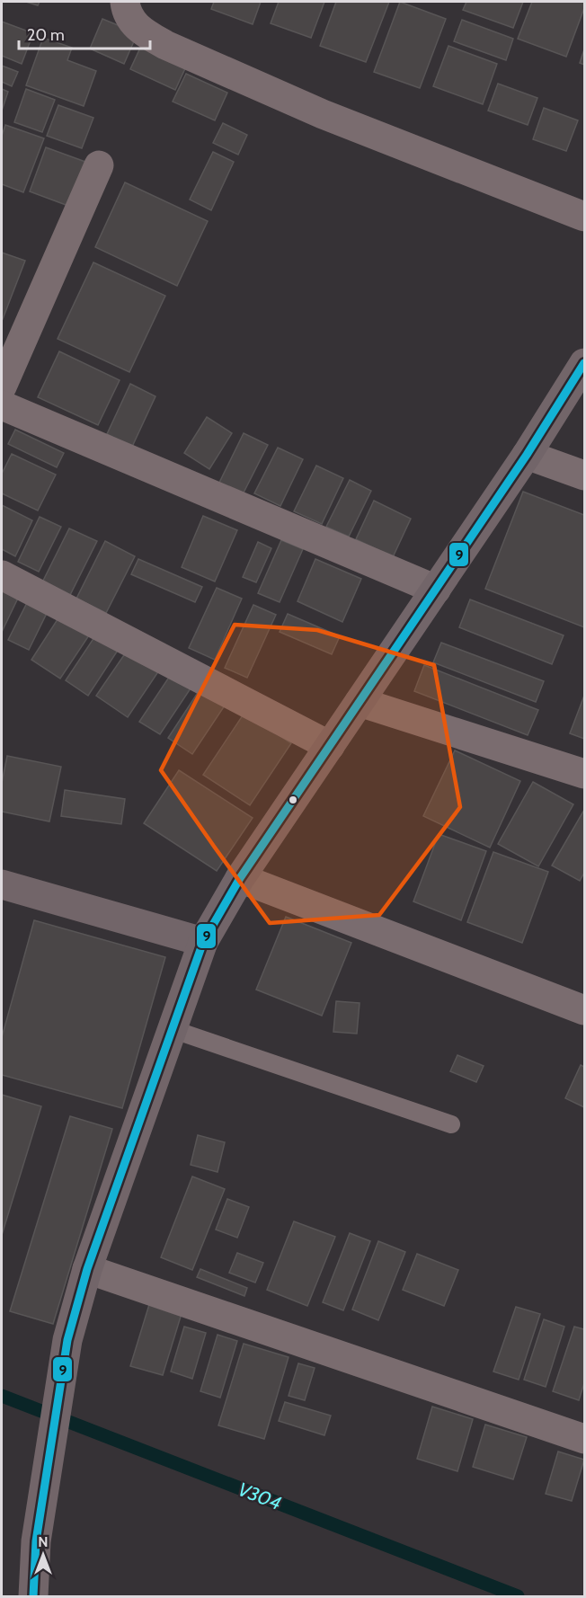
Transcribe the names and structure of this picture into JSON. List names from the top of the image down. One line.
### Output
{"water":["V304"],"lines":["transit line 9"],"scale_bar":"20 m","north":"top"}
